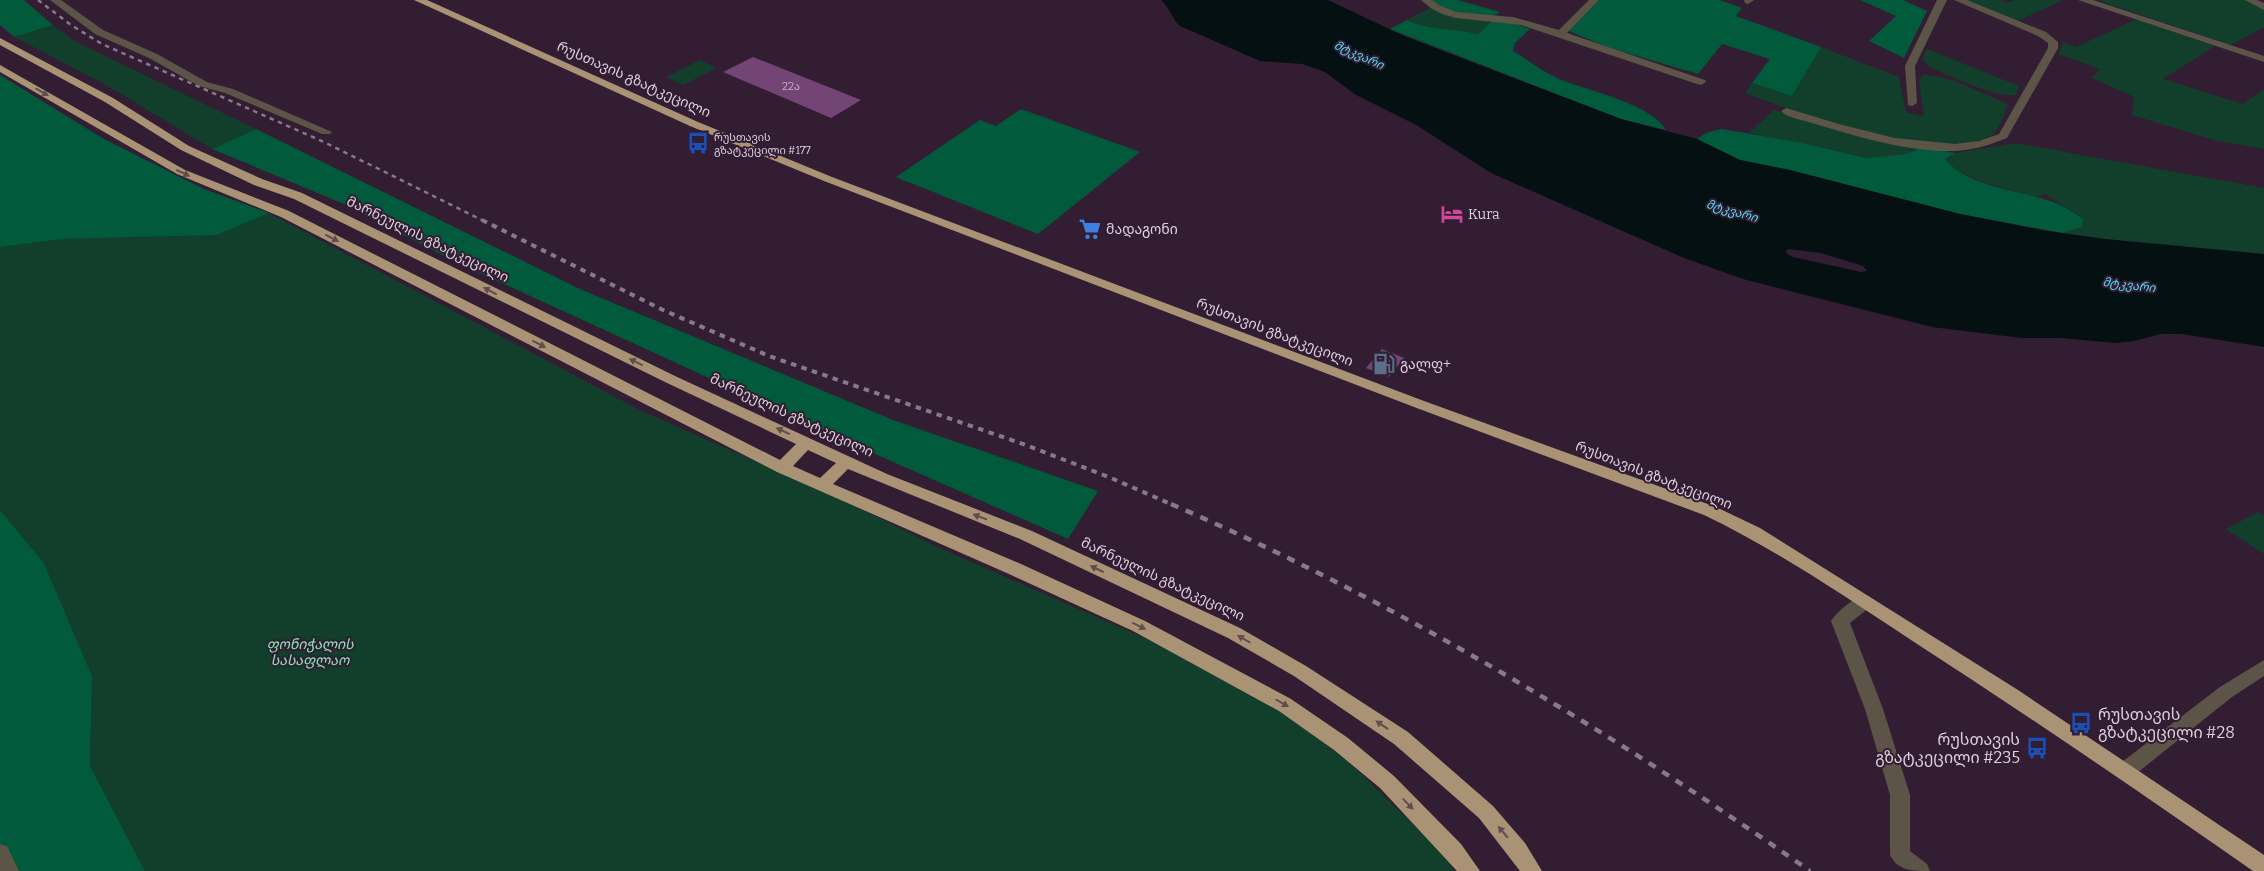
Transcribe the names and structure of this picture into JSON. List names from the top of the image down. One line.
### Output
{"streets":{"highway":["რუსთავის გზატკეცილი","მარნეულის გზატკეცილი"]},"water":["მტკვარი"],"parks":["ფონიჭალის სასაფლაო"],"places":{"bus stop":["რუსთავის გზატკეცილი #177","რუსთავის გზატკეცილი #28","რუსთავის გზატკეცილი #235"],"hotel":["Kura"],"supermarket":["მადაგონი"],"fuel station":["გალფ+"]},"house_numbers":["22ა"]}
